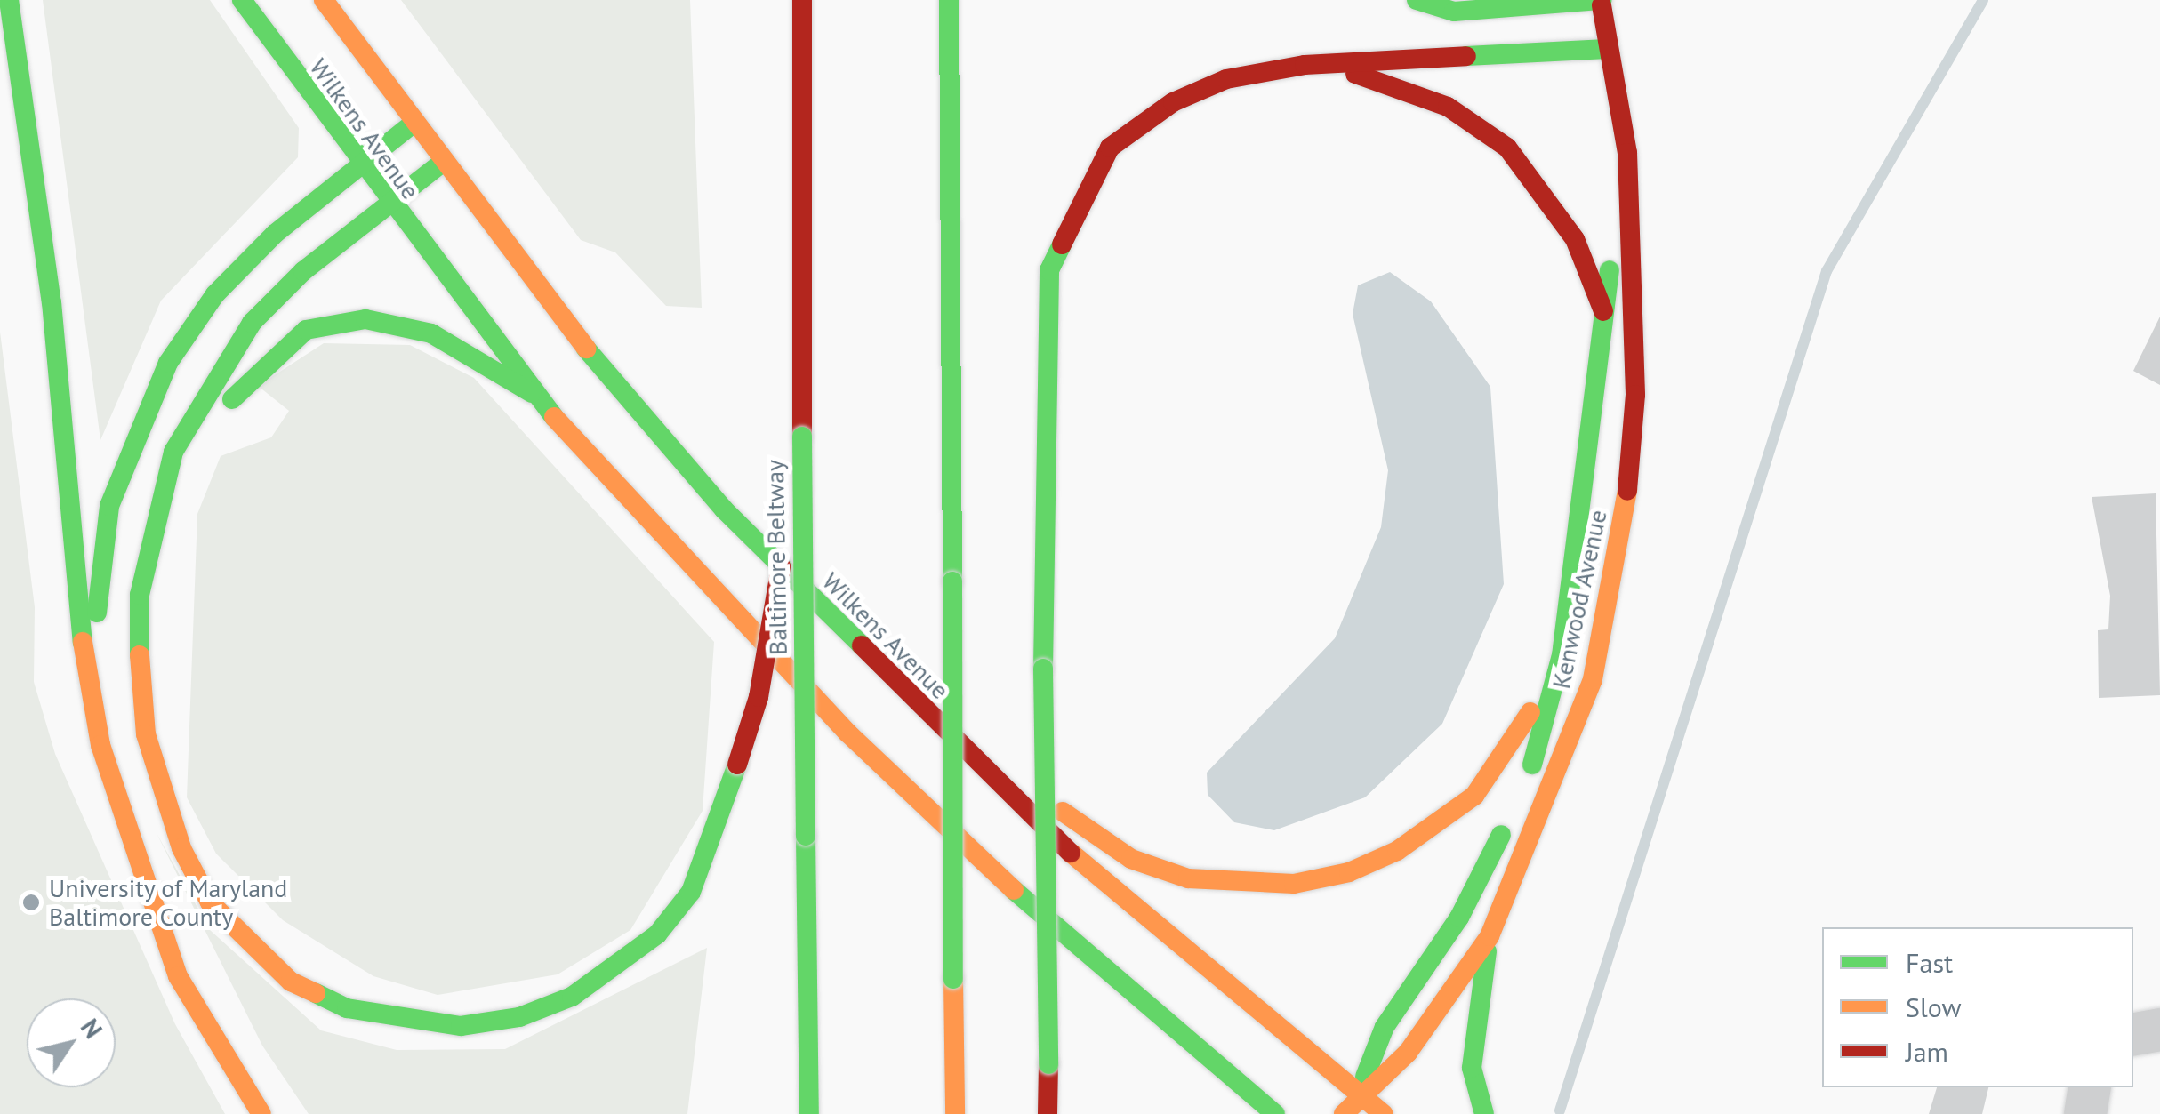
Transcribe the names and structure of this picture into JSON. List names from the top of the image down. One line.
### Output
{"streets":{"main road":["Wilkens Avenue","Baltimore Beltway","Kenwood Avenue"]},"crossings":[["Wilkens Avenue","Kenwood Avenue"]],"places":["University of Maryland Baltimore County"],"legend":["Fast","Slow","Jam"],"north":"top right"}
